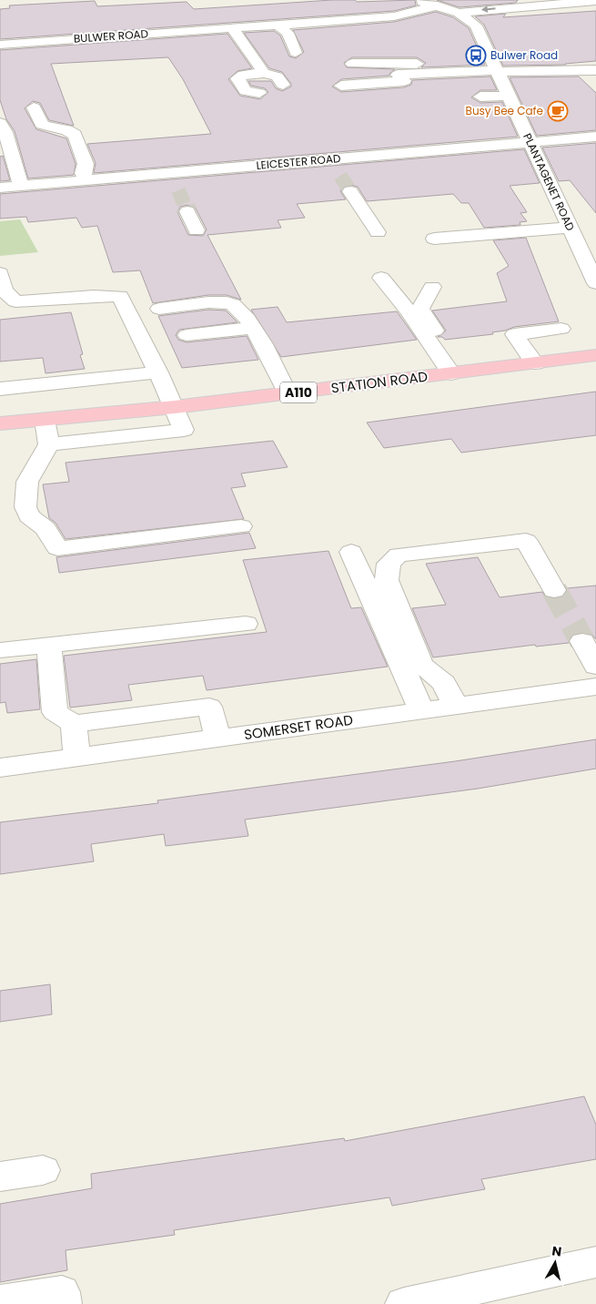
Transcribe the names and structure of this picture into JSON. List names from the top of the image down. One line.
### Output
{"streets":{"main road":["STATION ROAD","A110"],"street":["BULWER ROAD","LEICESTER ROAD","PLANTAGENET ROAD","SOMERSET ROAD"]},"crossings":[["LEICESTER ROAD","PLANTAGENET ROAD"]],"places":{"bus stop":["Bulwer Road"],"cafe":["Busy Bee Cafe"]},"north":"top"}
